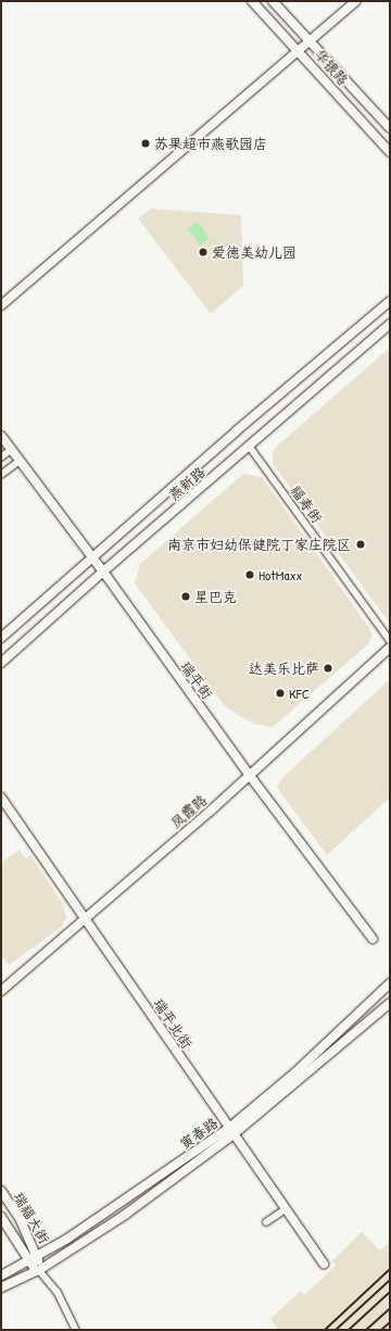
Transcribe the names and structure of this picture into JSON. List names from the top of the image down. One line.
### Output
{"streets":{"street":["华银路","燕新路","福寿街","瑞平街","凤霞路","瑞平北街","寅春路","瑞福大街"]},"crossings":[["燕新路","福寿街"],["燕新路","瑞平街"],["瑞平街","凤霞路"],["凤霞路","瑞平北街"],["瑞平北街","寅春路"],["寅春路","瑞福大街"]],"places":["苏果超市燕歌园店","爱德美幼儿园","南京市妇幼保健院丁家庄院区","HotMaxx","星巴克","达美乐比萨","KFC"]}
